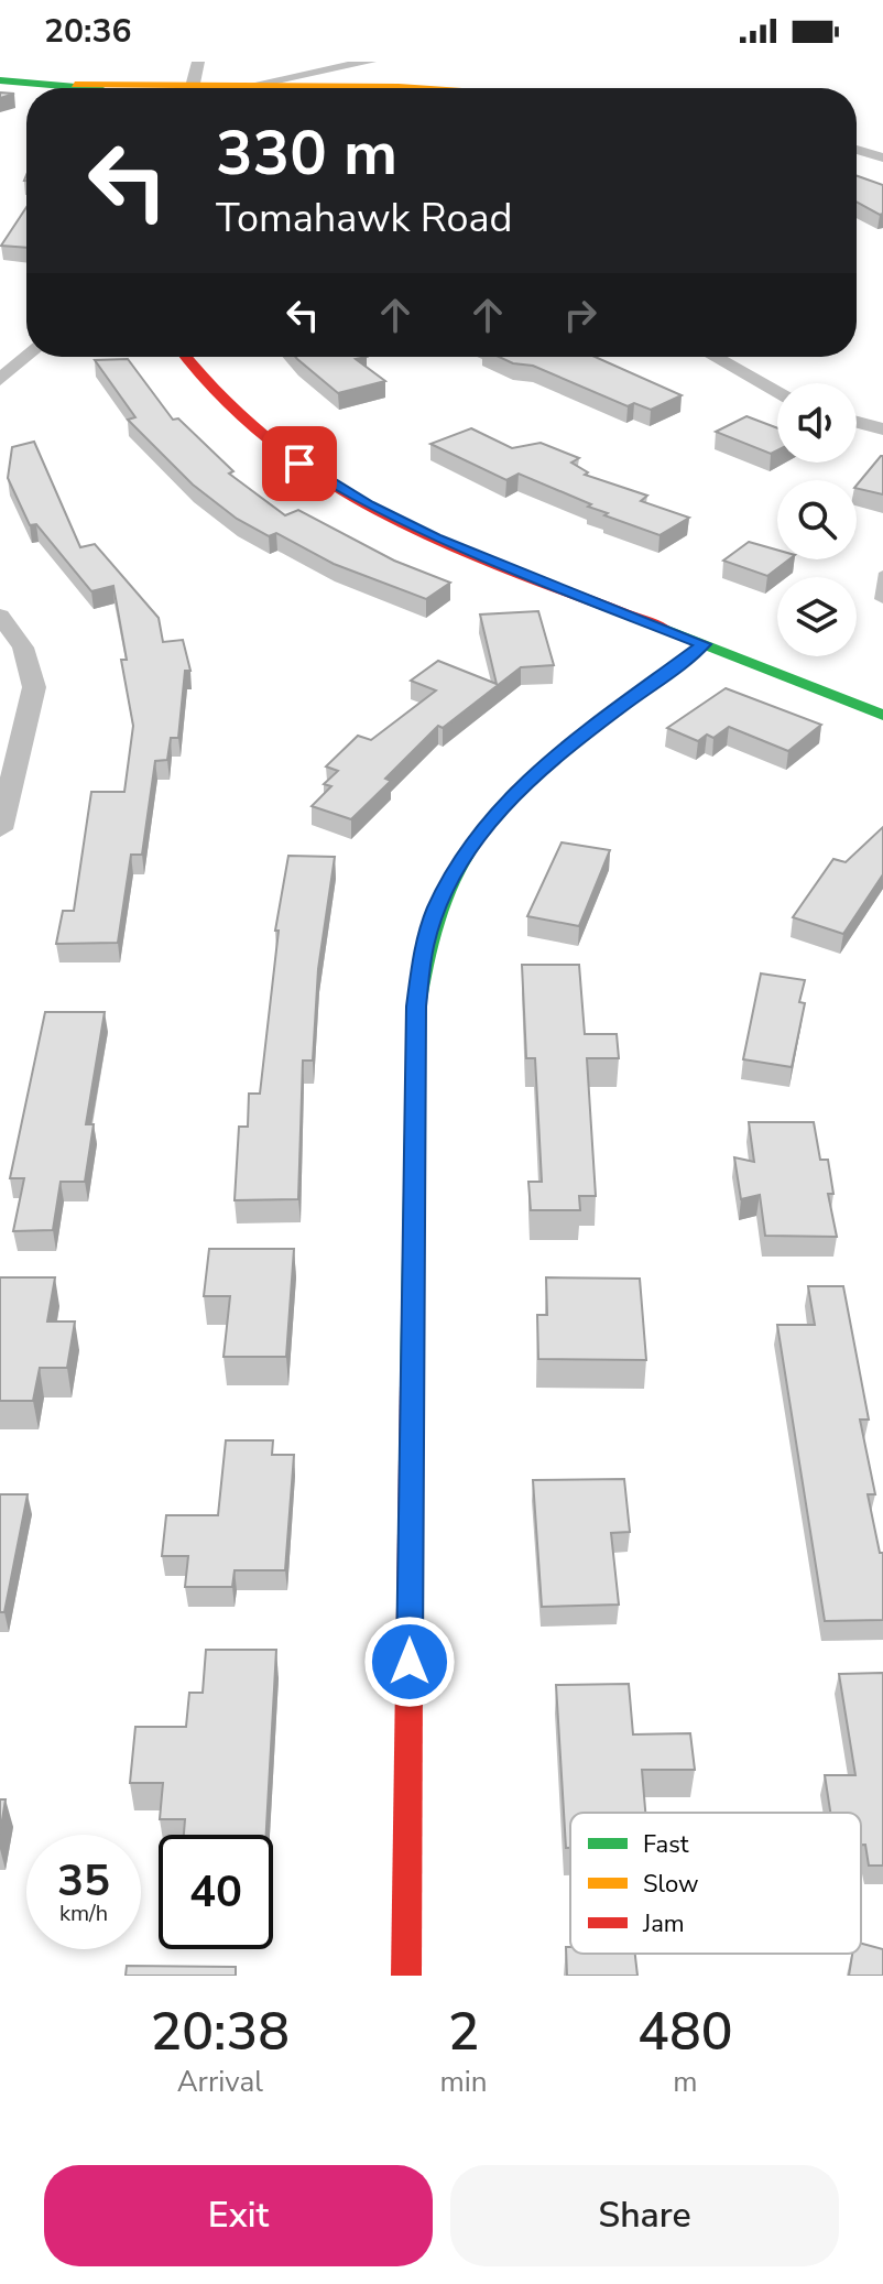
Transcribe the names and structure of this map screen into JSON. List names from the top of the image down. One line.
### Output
{"legend":["Fast","Slow","Jam"],"page":{"status":"20:36","turn":["330 m","Tomahawk Road"],"speed":"35 km/h","limit":"40","eta":["20:38","Arrival","2","min","480","m"],"buttons":["Exit","Share"]}}
